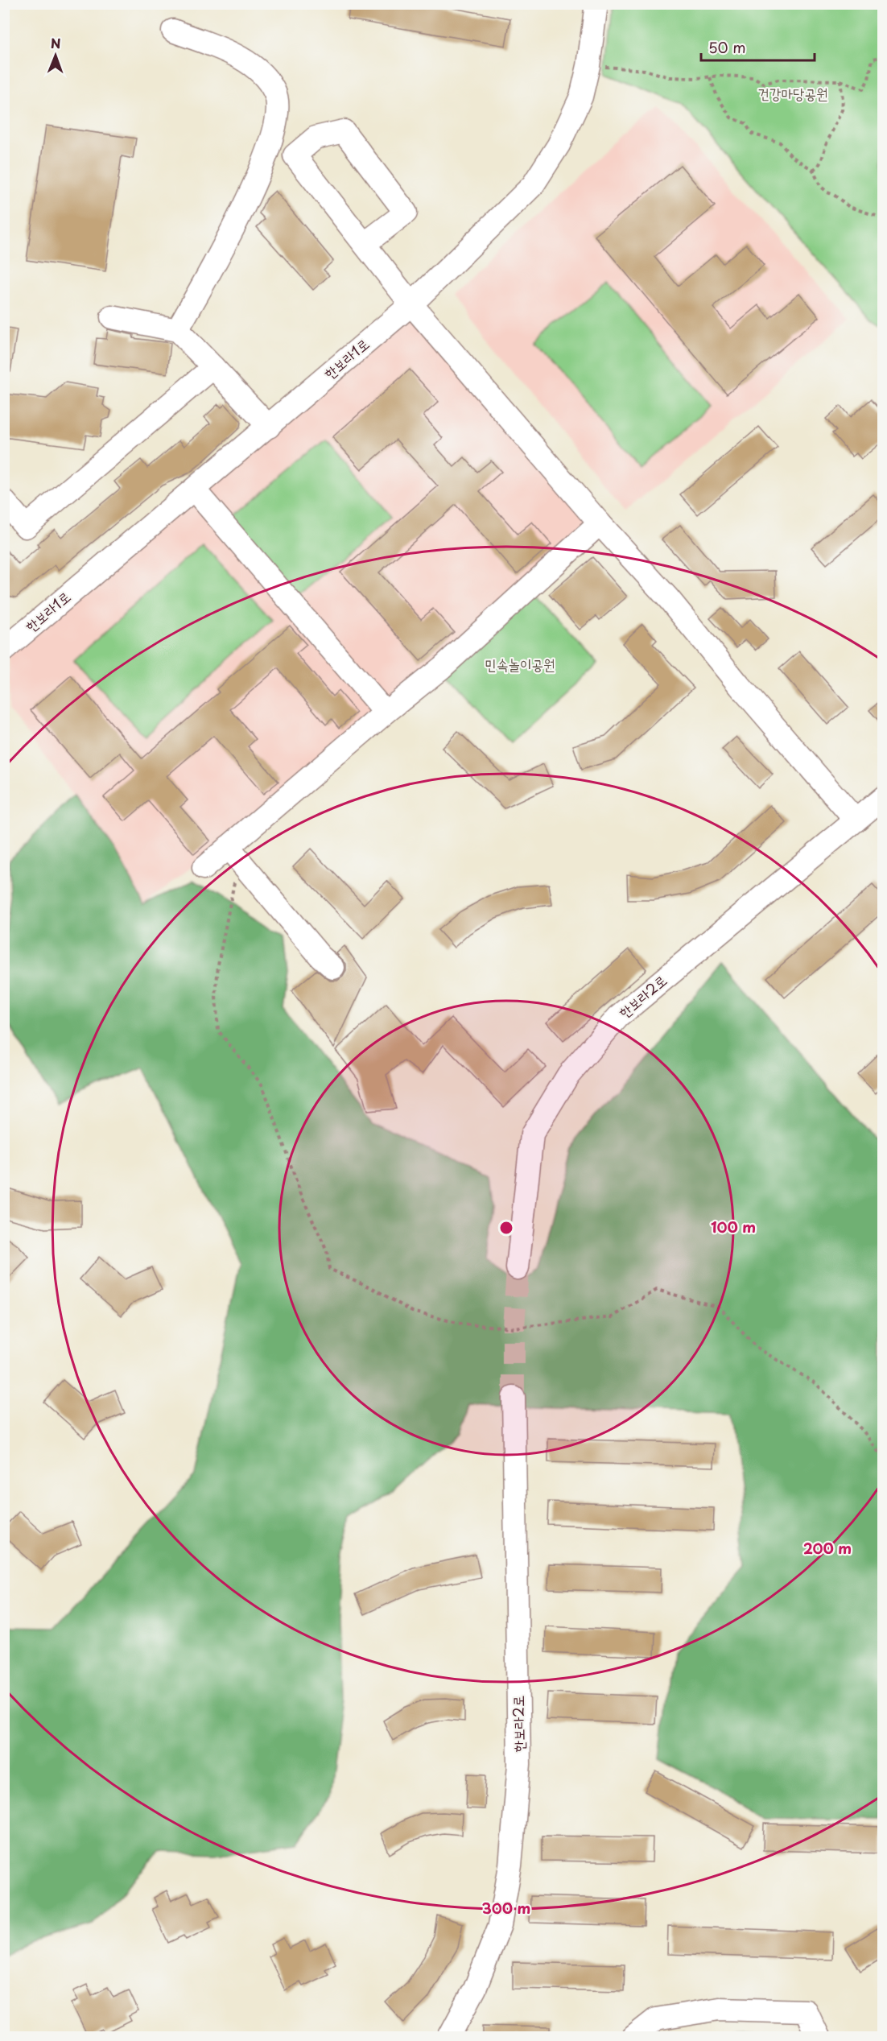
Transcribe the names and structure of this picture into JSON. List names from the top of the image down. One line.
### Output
{"streets":{"street":["한보라1로","한보라2로"]},"parks":["건강마당공원","민속놀이공원"],"scale_bar":"50 m","north":"top","rings":["100 m","200 m","300 m"]}
